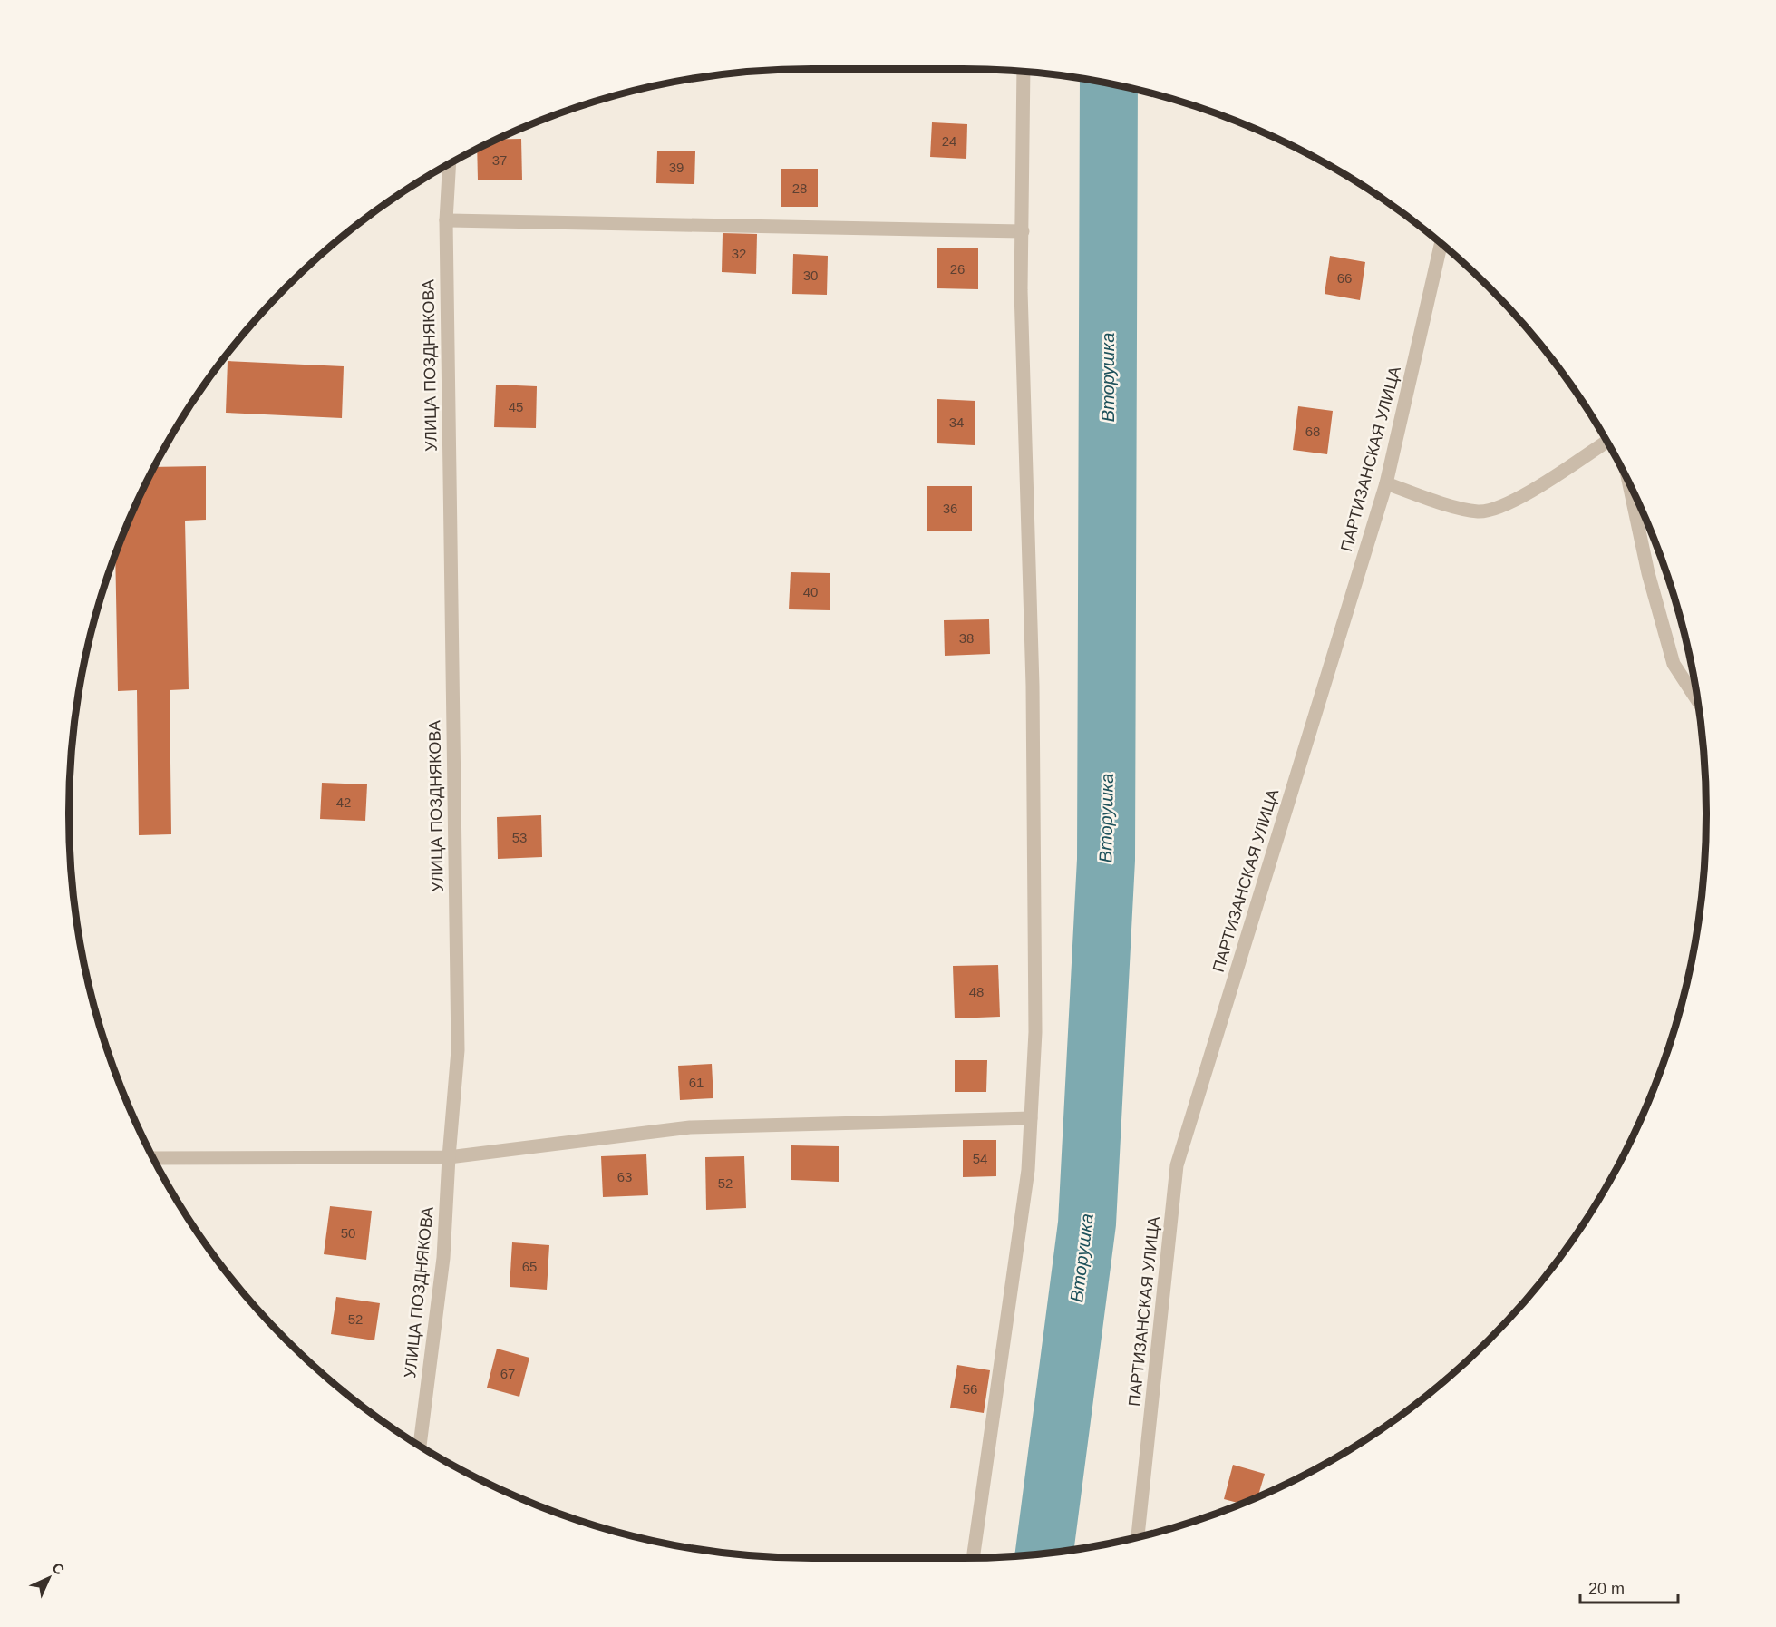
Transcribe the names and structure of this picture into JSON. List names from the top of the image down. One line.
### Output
{"streets":{"street":["УЛИЦА ПОЗДНЯКОВА","ПАРТИЗАНСКАЯ УЛИЦА"]},"water":["Вторушка"],"house_numbers":["24","37","39","28","32","26","30","66","45","34","68","36","40","38","42","53","48","61","54","63","52","50","65","52","67","56"],"scale_bar":"20 m","north":"top right"}
